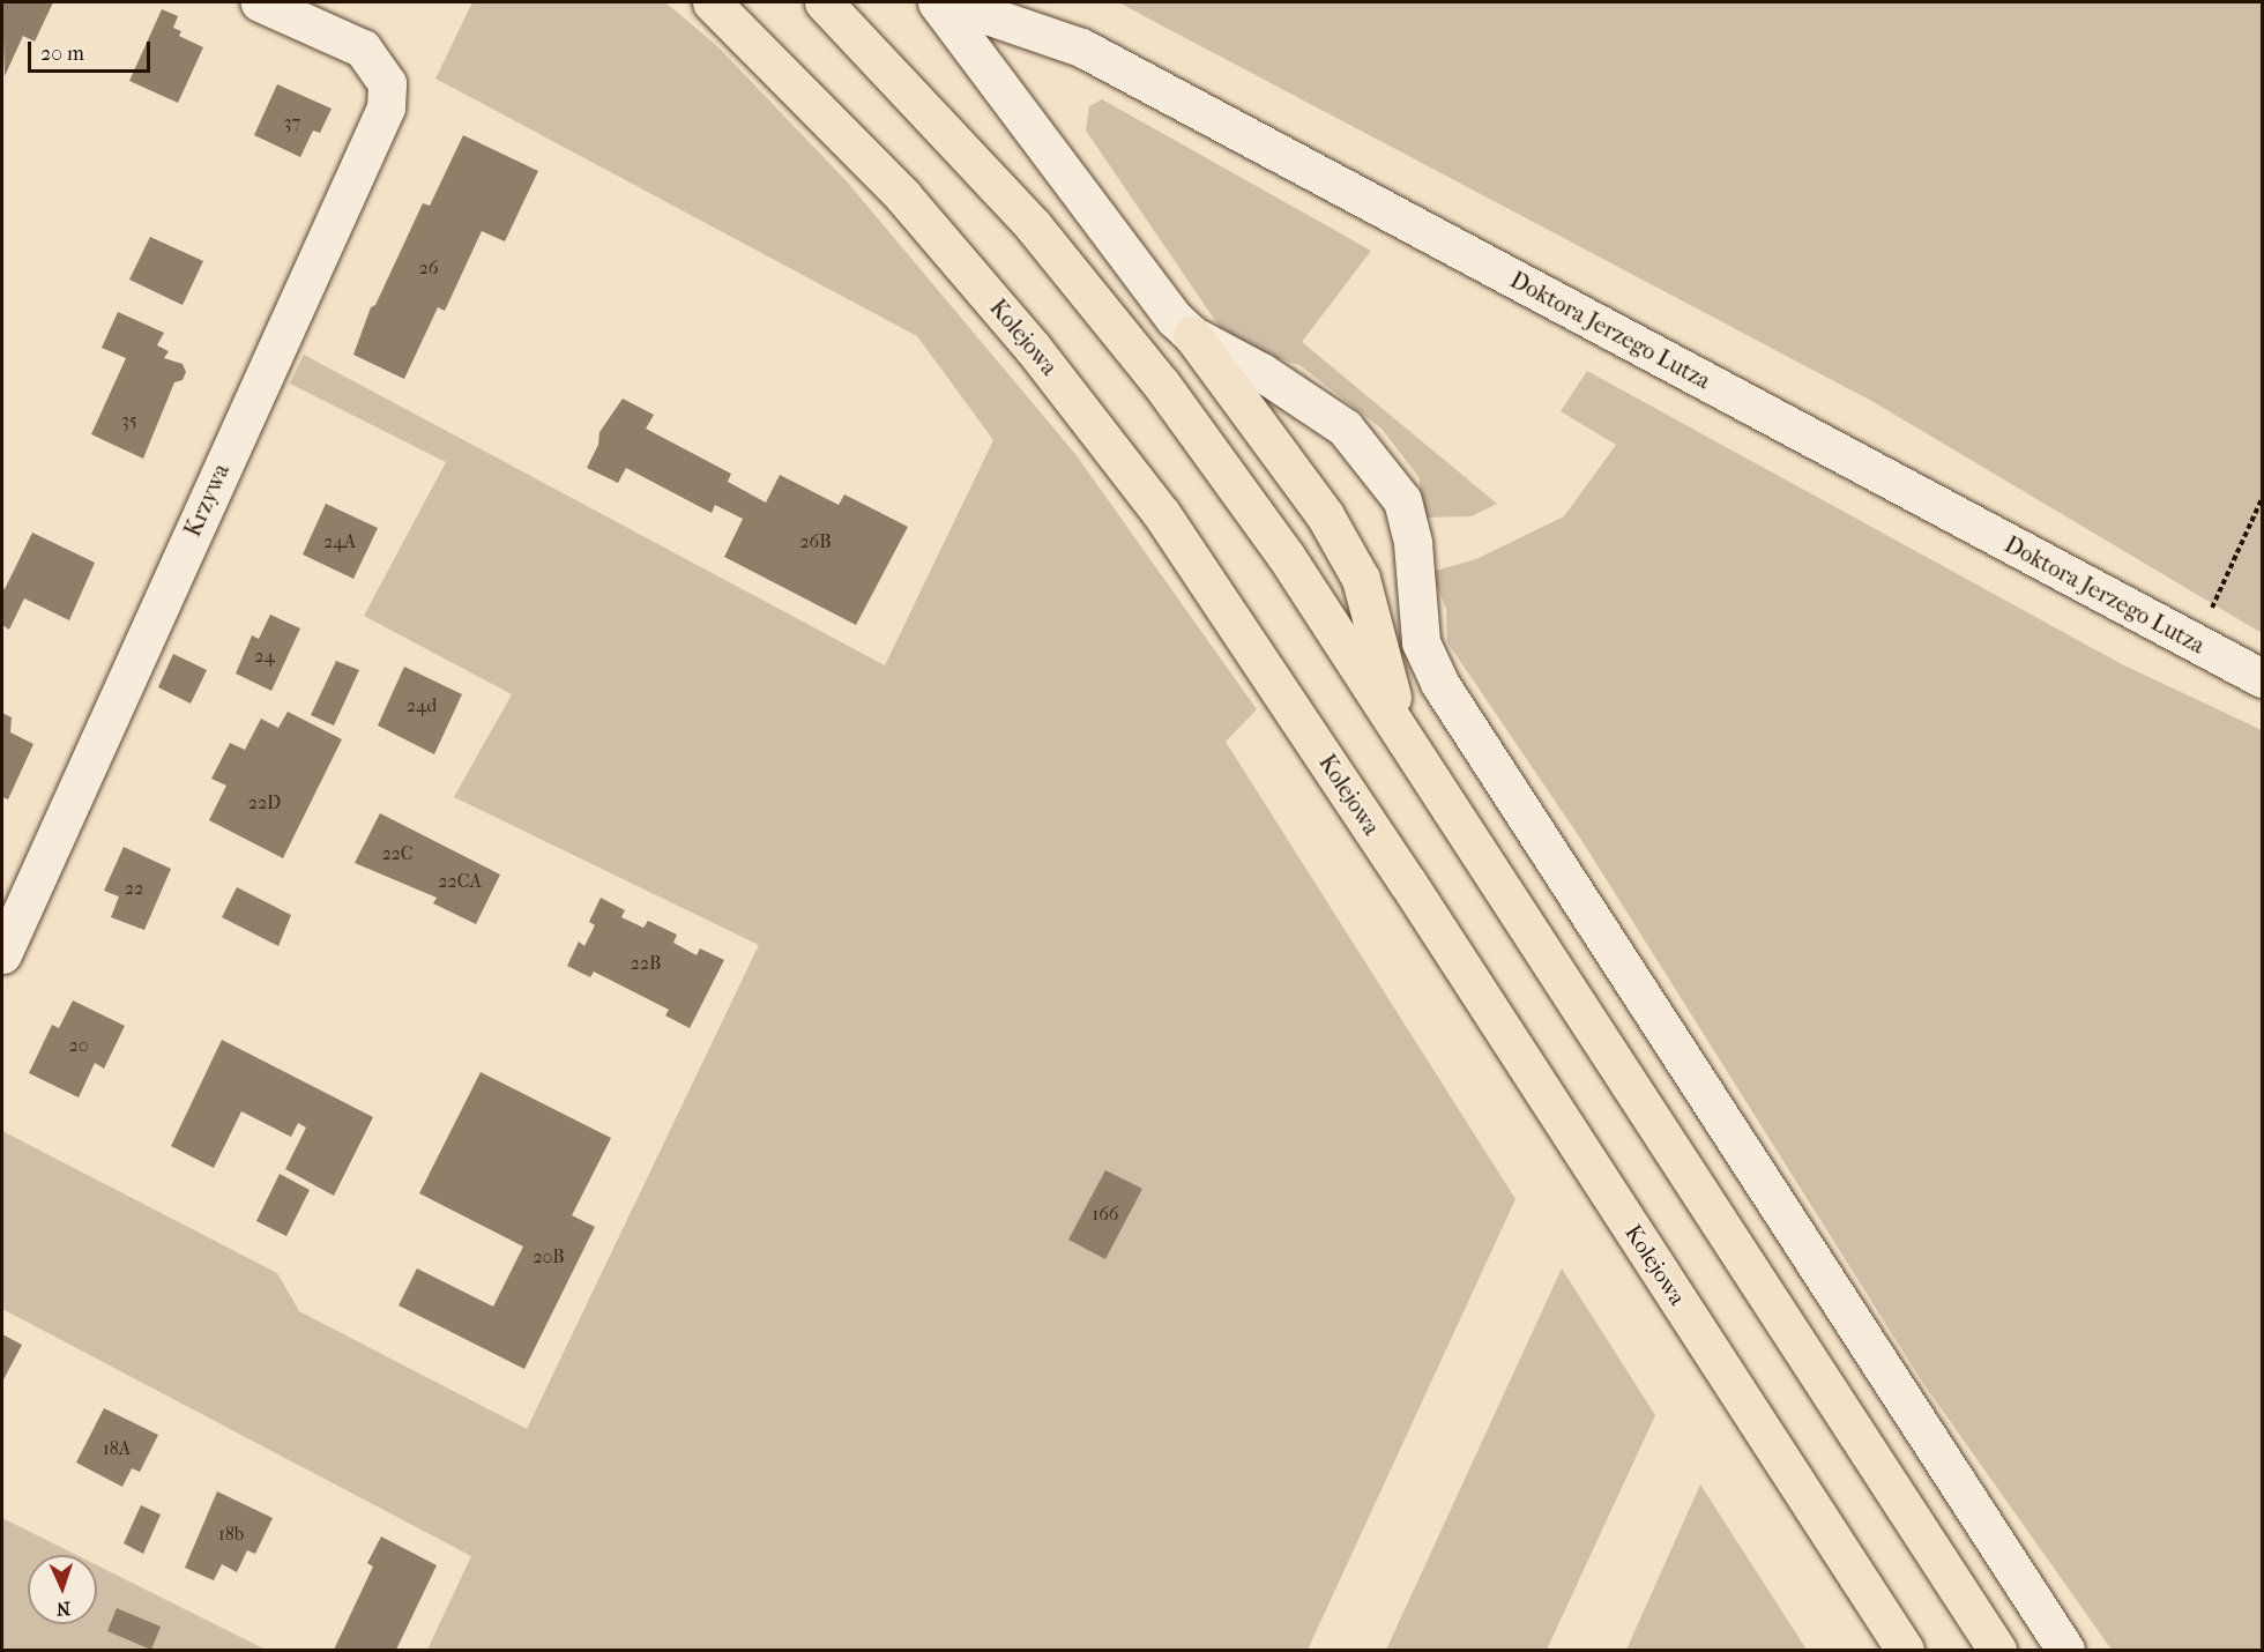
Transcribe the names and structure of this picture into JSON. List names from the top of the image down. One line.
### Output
{"streets":{"highway":["Kolejowa"],"street":["Doktora Jerzego Lutza","Krzywa"]},"house_numbers":["37","26","35","24A","26B","24","24d","22D","22C","22CA","22","22B","20","166","20B","18A","18b"],"scale_bar":"20 m","north":"bottom"}
